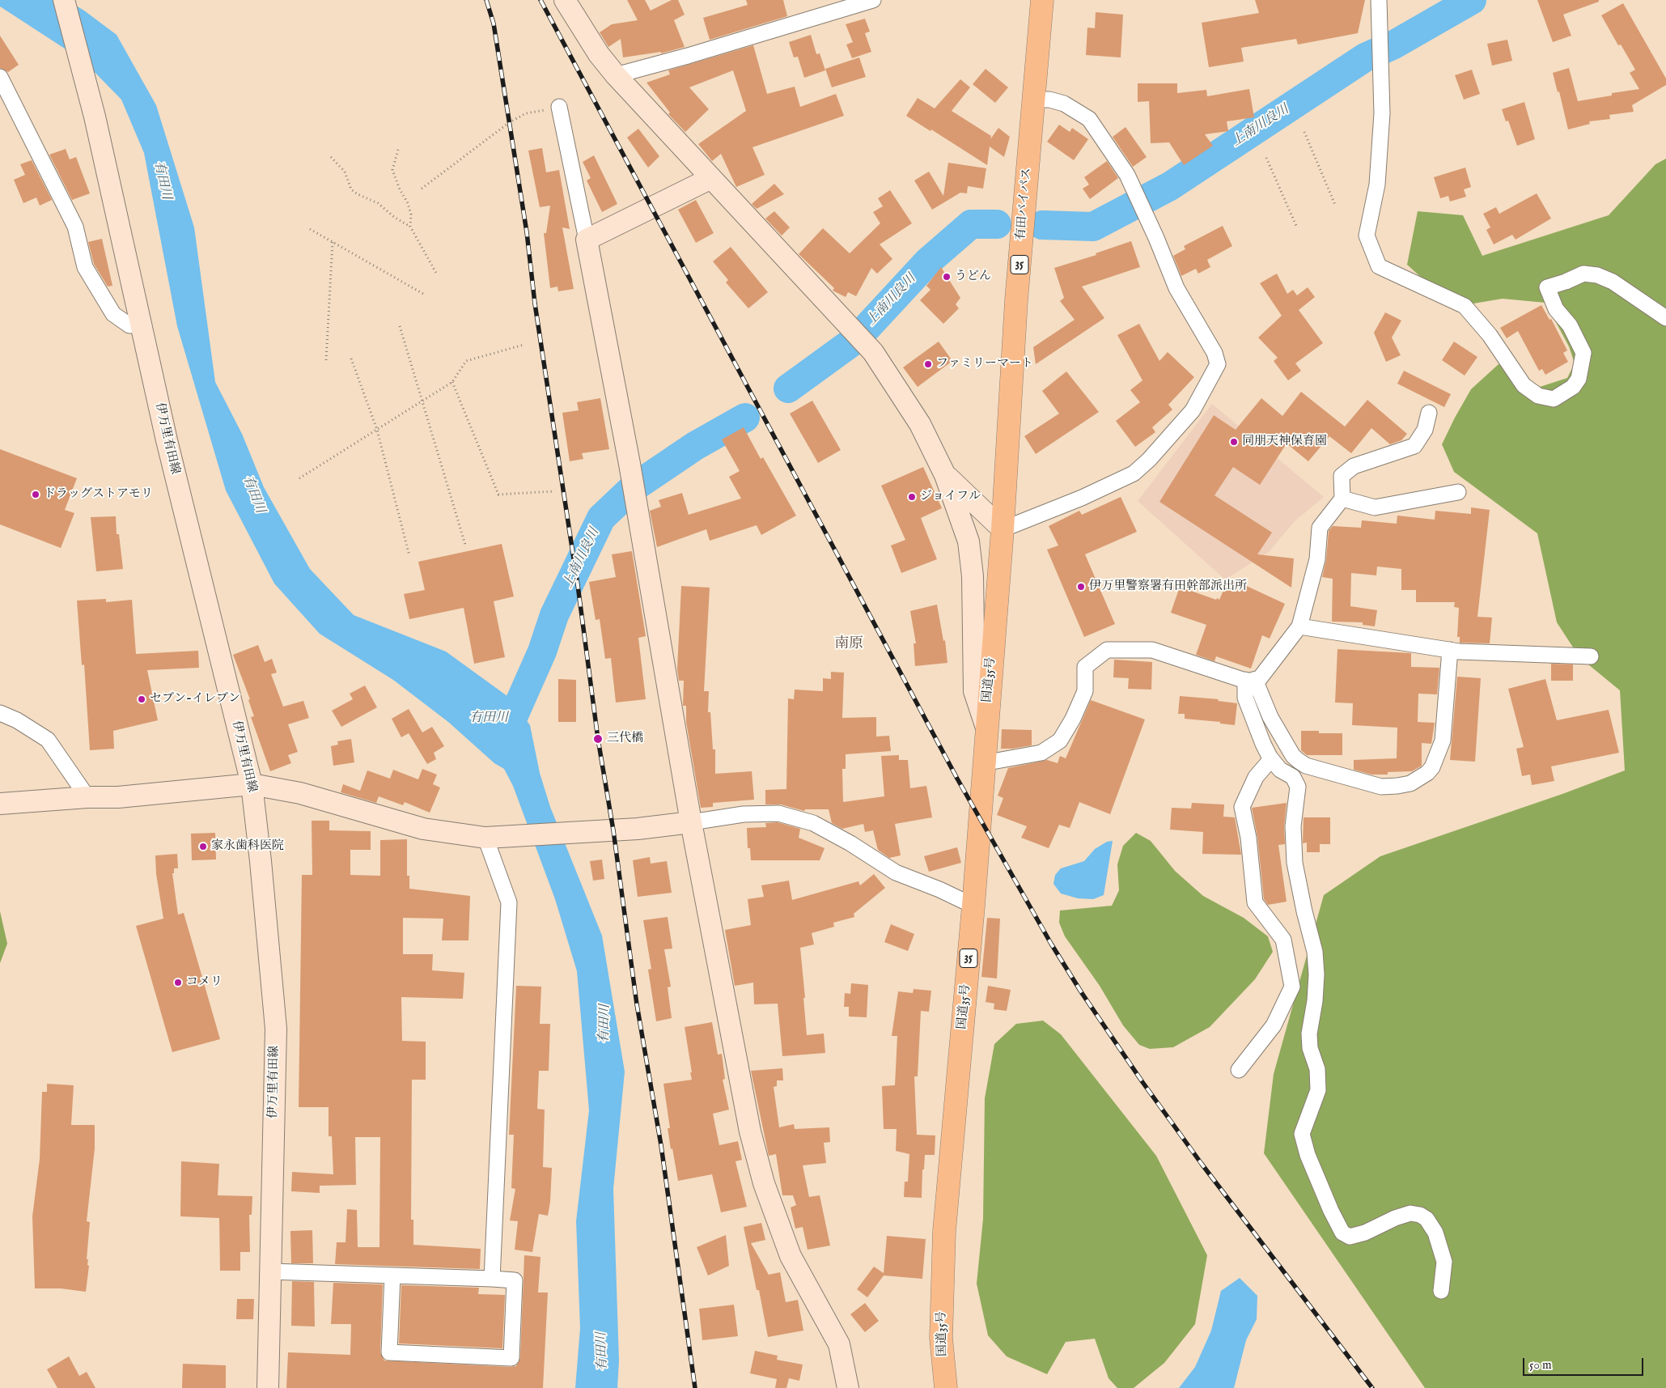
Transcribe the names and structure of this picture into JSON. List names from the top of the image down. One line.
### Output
{"streets":{"highway":["有田バイパス","35","国道35号"],"street":["伊万里有田線"]},"crossings":[["有田バイパス","国道35号"]],"districts":["南原"],"water":["上南川良川","有田川"],"places":["うどん","ファミリーマート","同朋天神保育園","ドラッグストアモリ","ジョイフル","伊万里警察署有田幹部派出所","セブン-イレブン","三代橋","家永歯科医院","コメリ"],"scale_bar":"50 m"}
